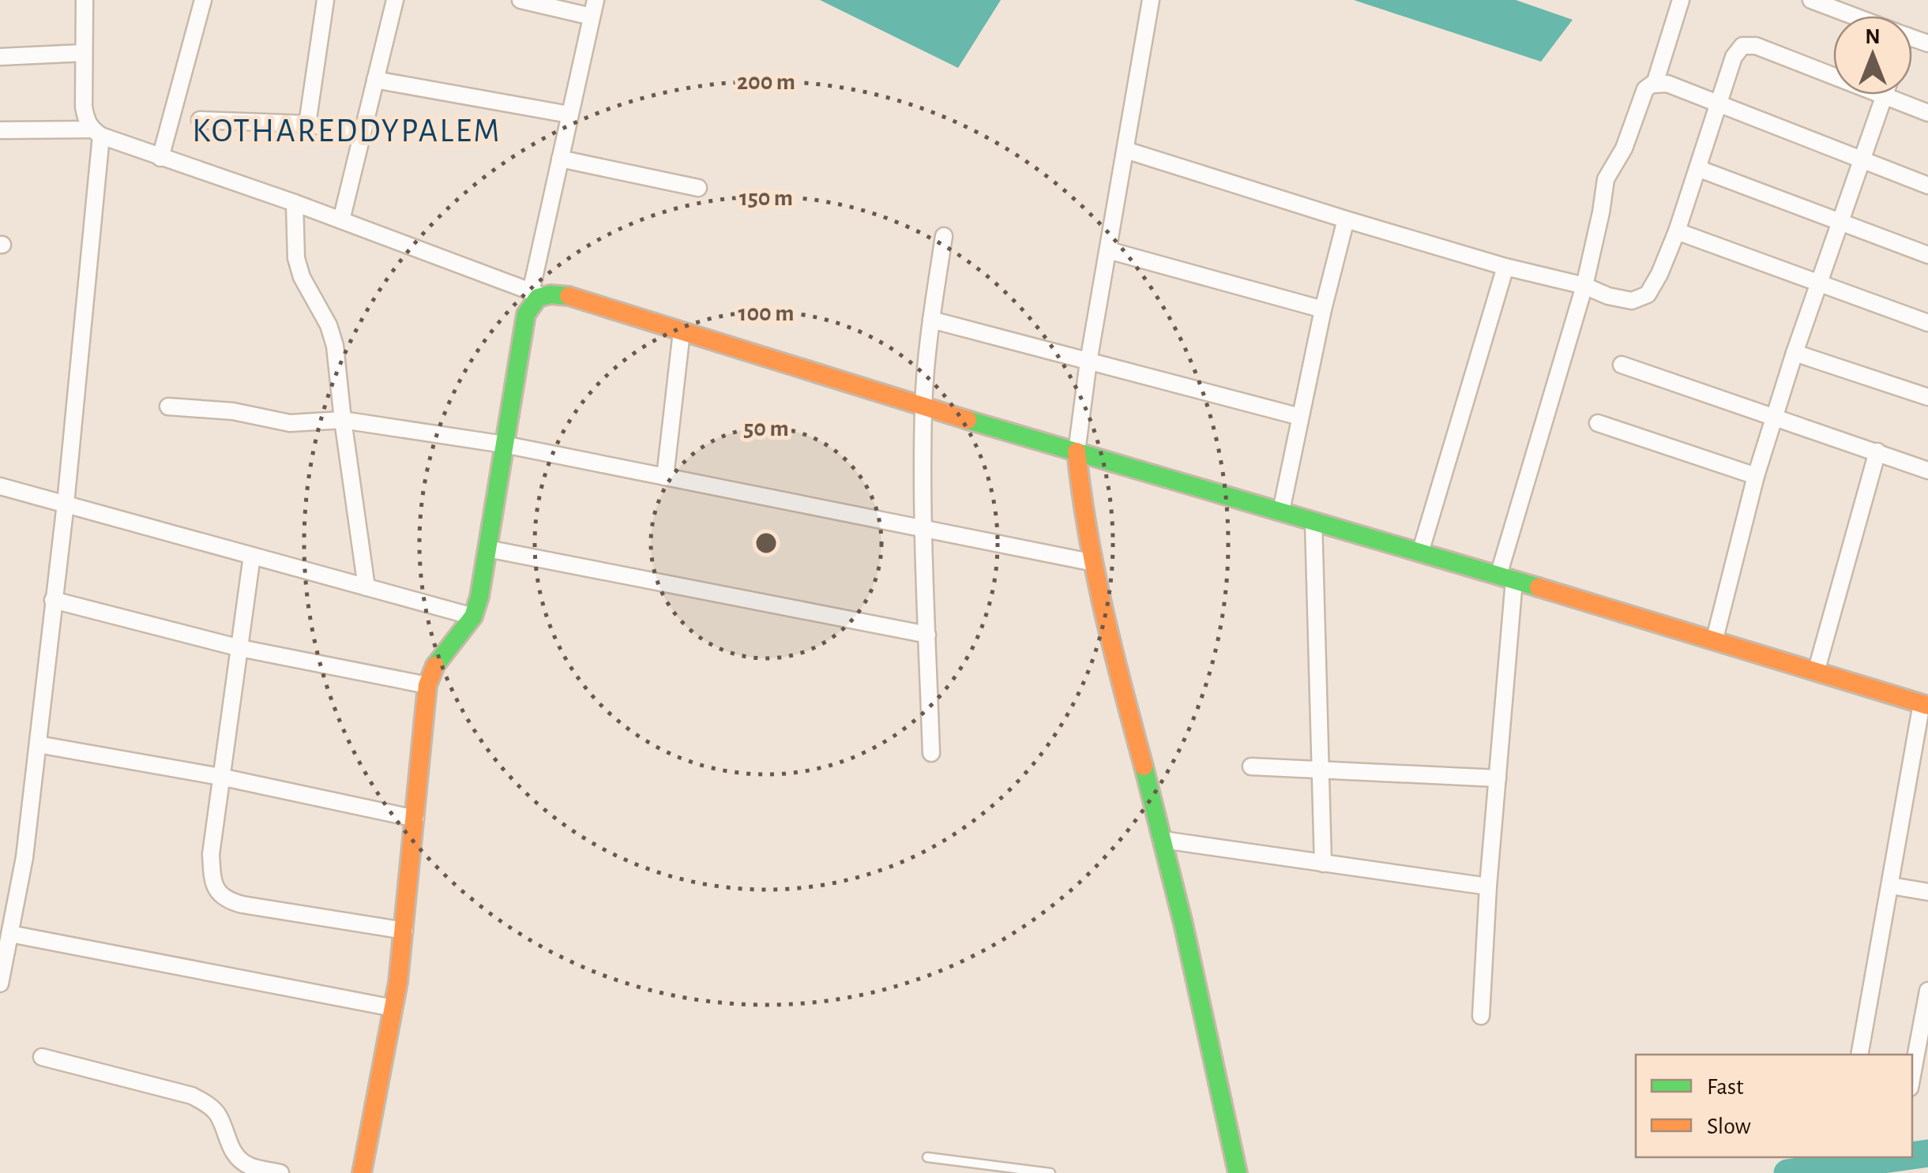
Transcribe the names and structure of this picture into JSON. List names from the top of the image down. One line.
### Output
{"districts":["KOTHAREDDYPALEM"],"legend":["Fast","Slow"],"north":"top","rings":["200 m","150 m","100 m","50 m"]}
